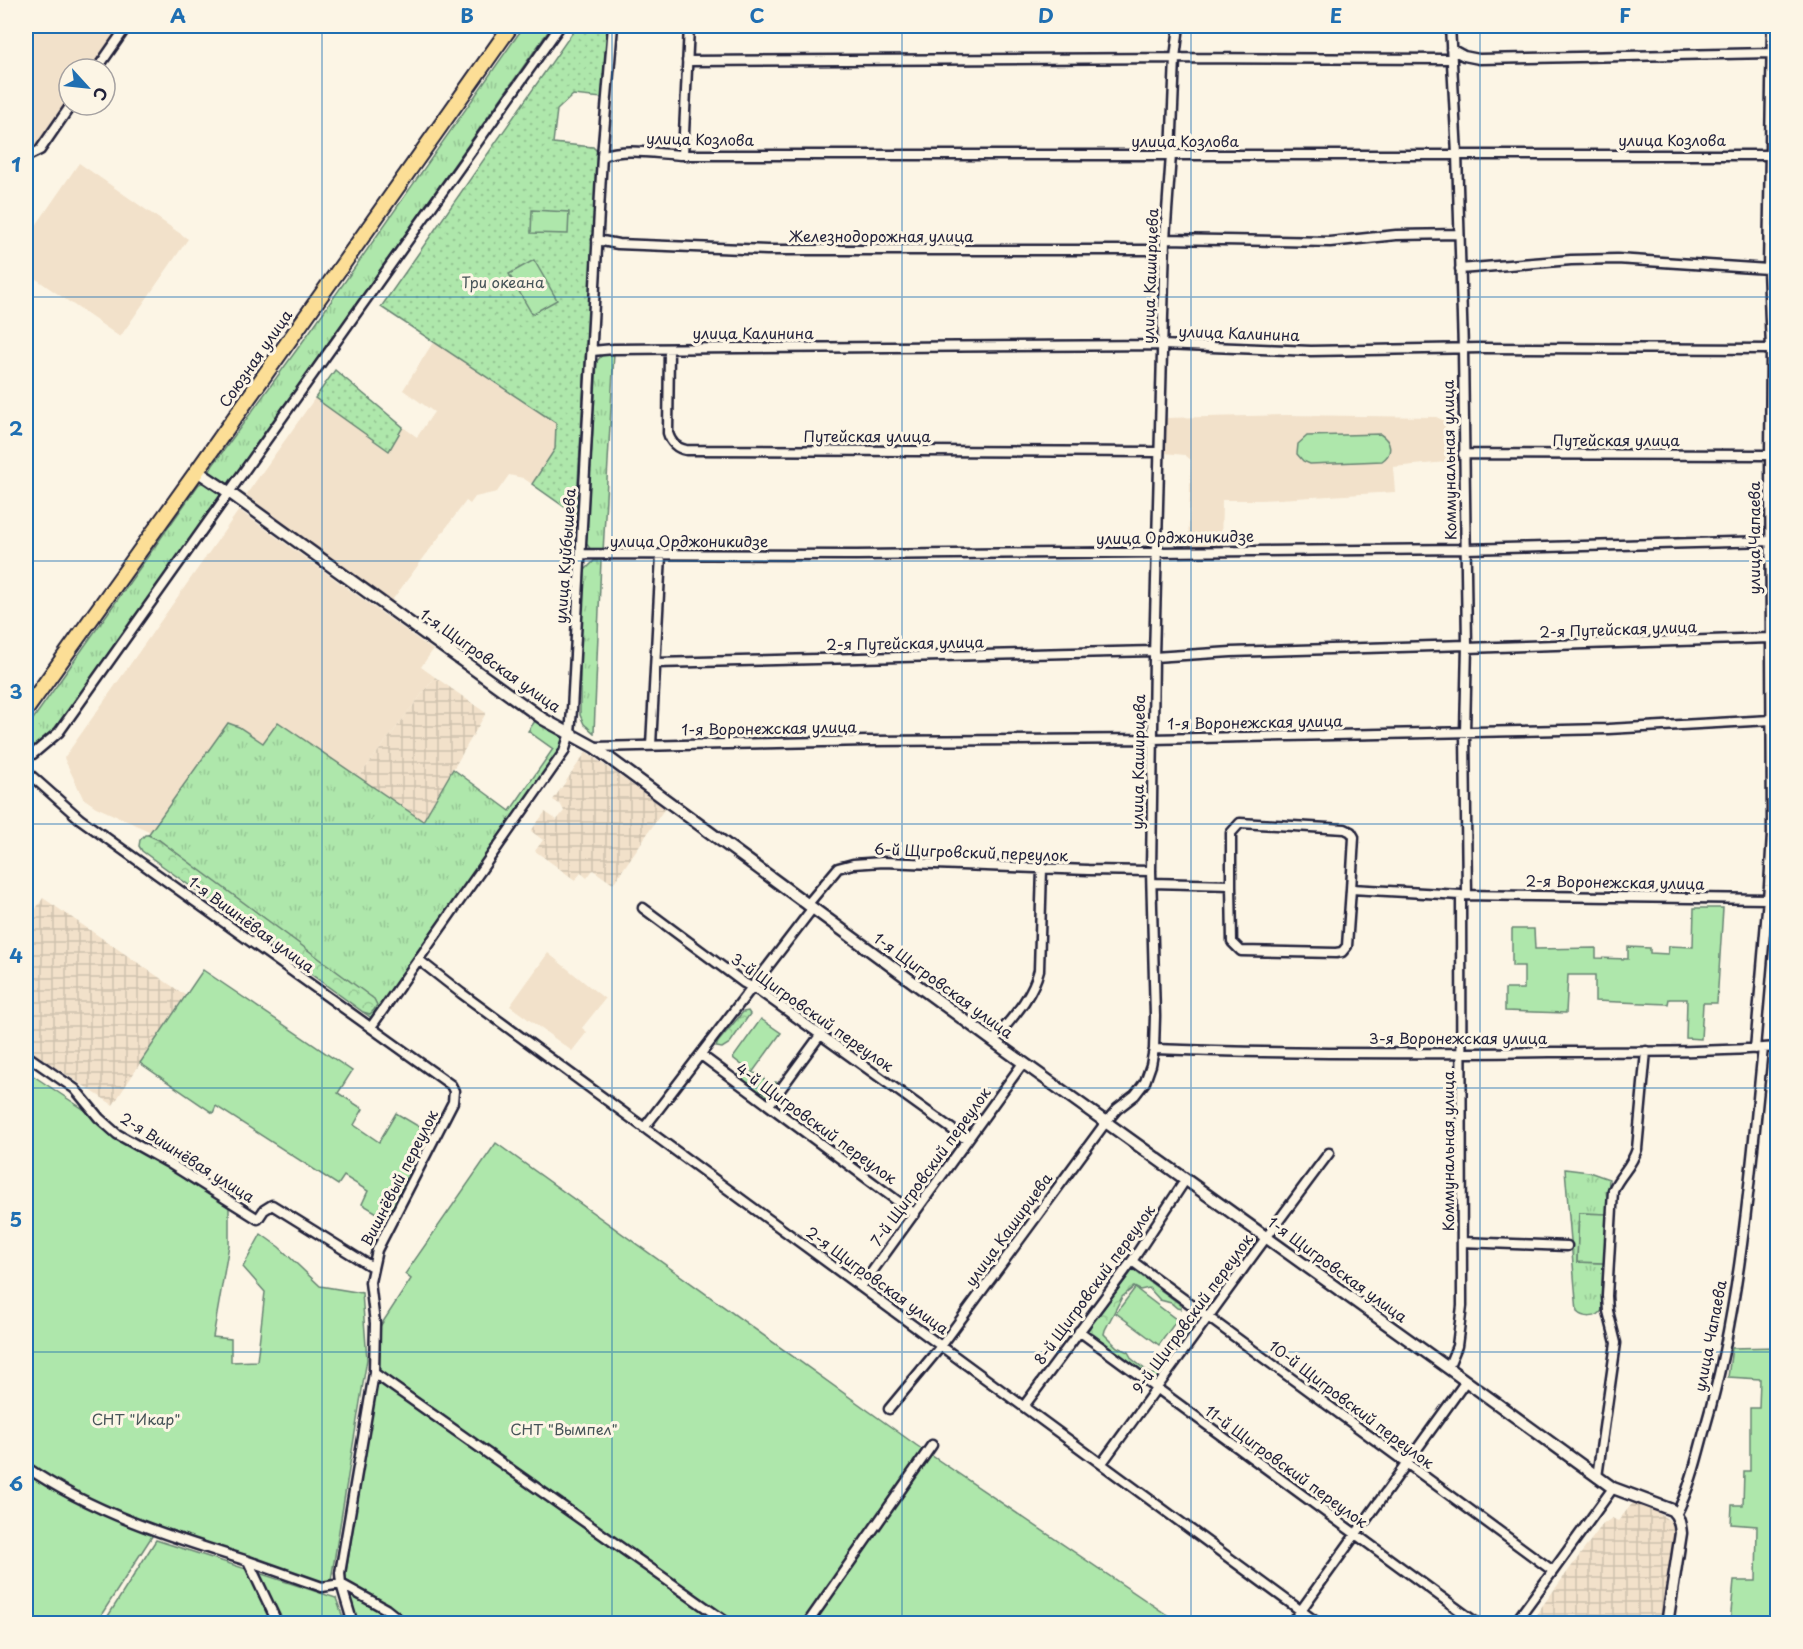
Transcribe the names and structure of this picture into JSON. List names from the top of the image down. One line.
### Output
{"streets":{"main road":["Союзная улица"],"street":["улица Козлова","Железнодорожная улица","улица Каширцева","улица Калинина","Путейская улица","Коммунальная улица","улица Орджоникидзе","улица Чапаева","улица Куйбышева","2-я Путейская улица","1-я Щигровская улица","1-я Воронежская улица","6-й Щигровский переулок","2-я Воронежская улица","1-я Вишнёвая улица","3-й Щигровский переулок","3-я Воронежская улица","4-й Щигровский переулок","2-я Вишнёвая улица","7-й Щигровский переулок","Вишнёвый переулок","2-я Щигровская улица","8-й Щигровский переулок","9-й Щигровский переулок","10-й Щигровский переулок","11-й Щигровский переулок"]},"crossings":[["улица Козлова","улица Каширцева"],["улица Козлова","Коммунальная улица"],["улица Козлова","улица Чапаева"],["улица Козлова","улица Куйбышева"],["Железнодорожная улица","улица Каширцева"],["Железнодорожная улица","улица Куйбышева"],["улица Каширцева","улица Калинина"],["улица Каширцева","Путейская улица"],["улица Каширцева","улица Орджоникидзе"],["улица Каширцева","2-я Путейская улица"],["улица Каширцева","1-я Щигровская улица"],["улица Каширцева","1-я Воронежская улица"],["улица Каширцева","6-й Щигровский переулок"],["улица Каширцева","3-я Воронежская улица"],["улица Каширцева","2-я Щигровская улица"],["улица Калинина","Путейская улица"],["улица Калинина","Коммунальная улица"],["улица Калинина","улица Чапаева"],["улица Калинина","улица Куйбышева"],["Союзная улица","1-я Щигровская улица"],["Путейская улица","Коммунальная улица"],["Путейская улица","улица Чапаева"],["Коммунальная улица","улица Орджоникидзе"],["Коммунальная улица","2-я Путейская улица"],["Коммунальная улица","1-я Щигровская улица"],["Коммунальная улица","1-я Воронежская улица"],["Коммунальная улица","2-я Воронежская улица"],["Коммунальная улица","3-я Воронежская улица"],["улица Орджоникидзе","улица Чапаева"],["улица Орджоникидзе","улица Куйбышева"],["улица Чапаева","2-я Путейская улица"],["улица Чапаева","1-я Щигровская улица"],["улица Чапаева","1-я Воронежская улица"],["улица Чапаева","2-я Воронежская улица"],["улица Чапаева","3-я Воронежская улица"],["улица Куйбышева","1-я Щигровская улица"],["улица Куйбышева","1-я Вишнёвая улица"],["улица Куйбышева","2-я Щигровская улица"],["1-я Щигровская улица","1-я Воронежская улица"],["1-я Щигровская улица","6-й Щигровский переулок"],["1-я Щигровская улица","7-й Щигровский переулок"],["1-я Щигровская улица","8-й Щигровский переулок"],["1-я Щигровская улица","9-й Щигровский переулок"],["6-й Щигровский переулок","3-й Щигровский переулок"],["6-й Щигровский переулок","4-й Щигровский переулок"],["6-й Щигровский переулок","2-я Щигровская улица"],["1-я Вишнёвая улица","Вишнёвый переулок"],["3-й Щигровский переулок","7-й Щигровский переулок"],["4-й Щигровский переулок","7-й Щигровский переулок"],["2-я Вишнёвая улица","Вишнёвый переулок"],["7-й Щигровский переулок","2-я Щигровская улица"],["2-я Щигровская улица","8-й Щигровский переулок"],["2-я Щигровская улица","9-й Щигровский переулок"],["8-й Щигровский переулок","10-й Щигровский переулок"],["8-й Щигровский переулок","11-й Щигровский переулок"],["9-й Щигровский переулок","10-й Щигровский переулок"],["9-й Щигровский переулок","11-й Щигровский переулок"]],"parks":["Три океана","СНТ \"Икар\"","СНТ \"Вымпел\""],"north":"bottom right","grid":{"columns":["A","B","C","D","E","F"],"rows":["1","2","3","4","5","6"]}}
